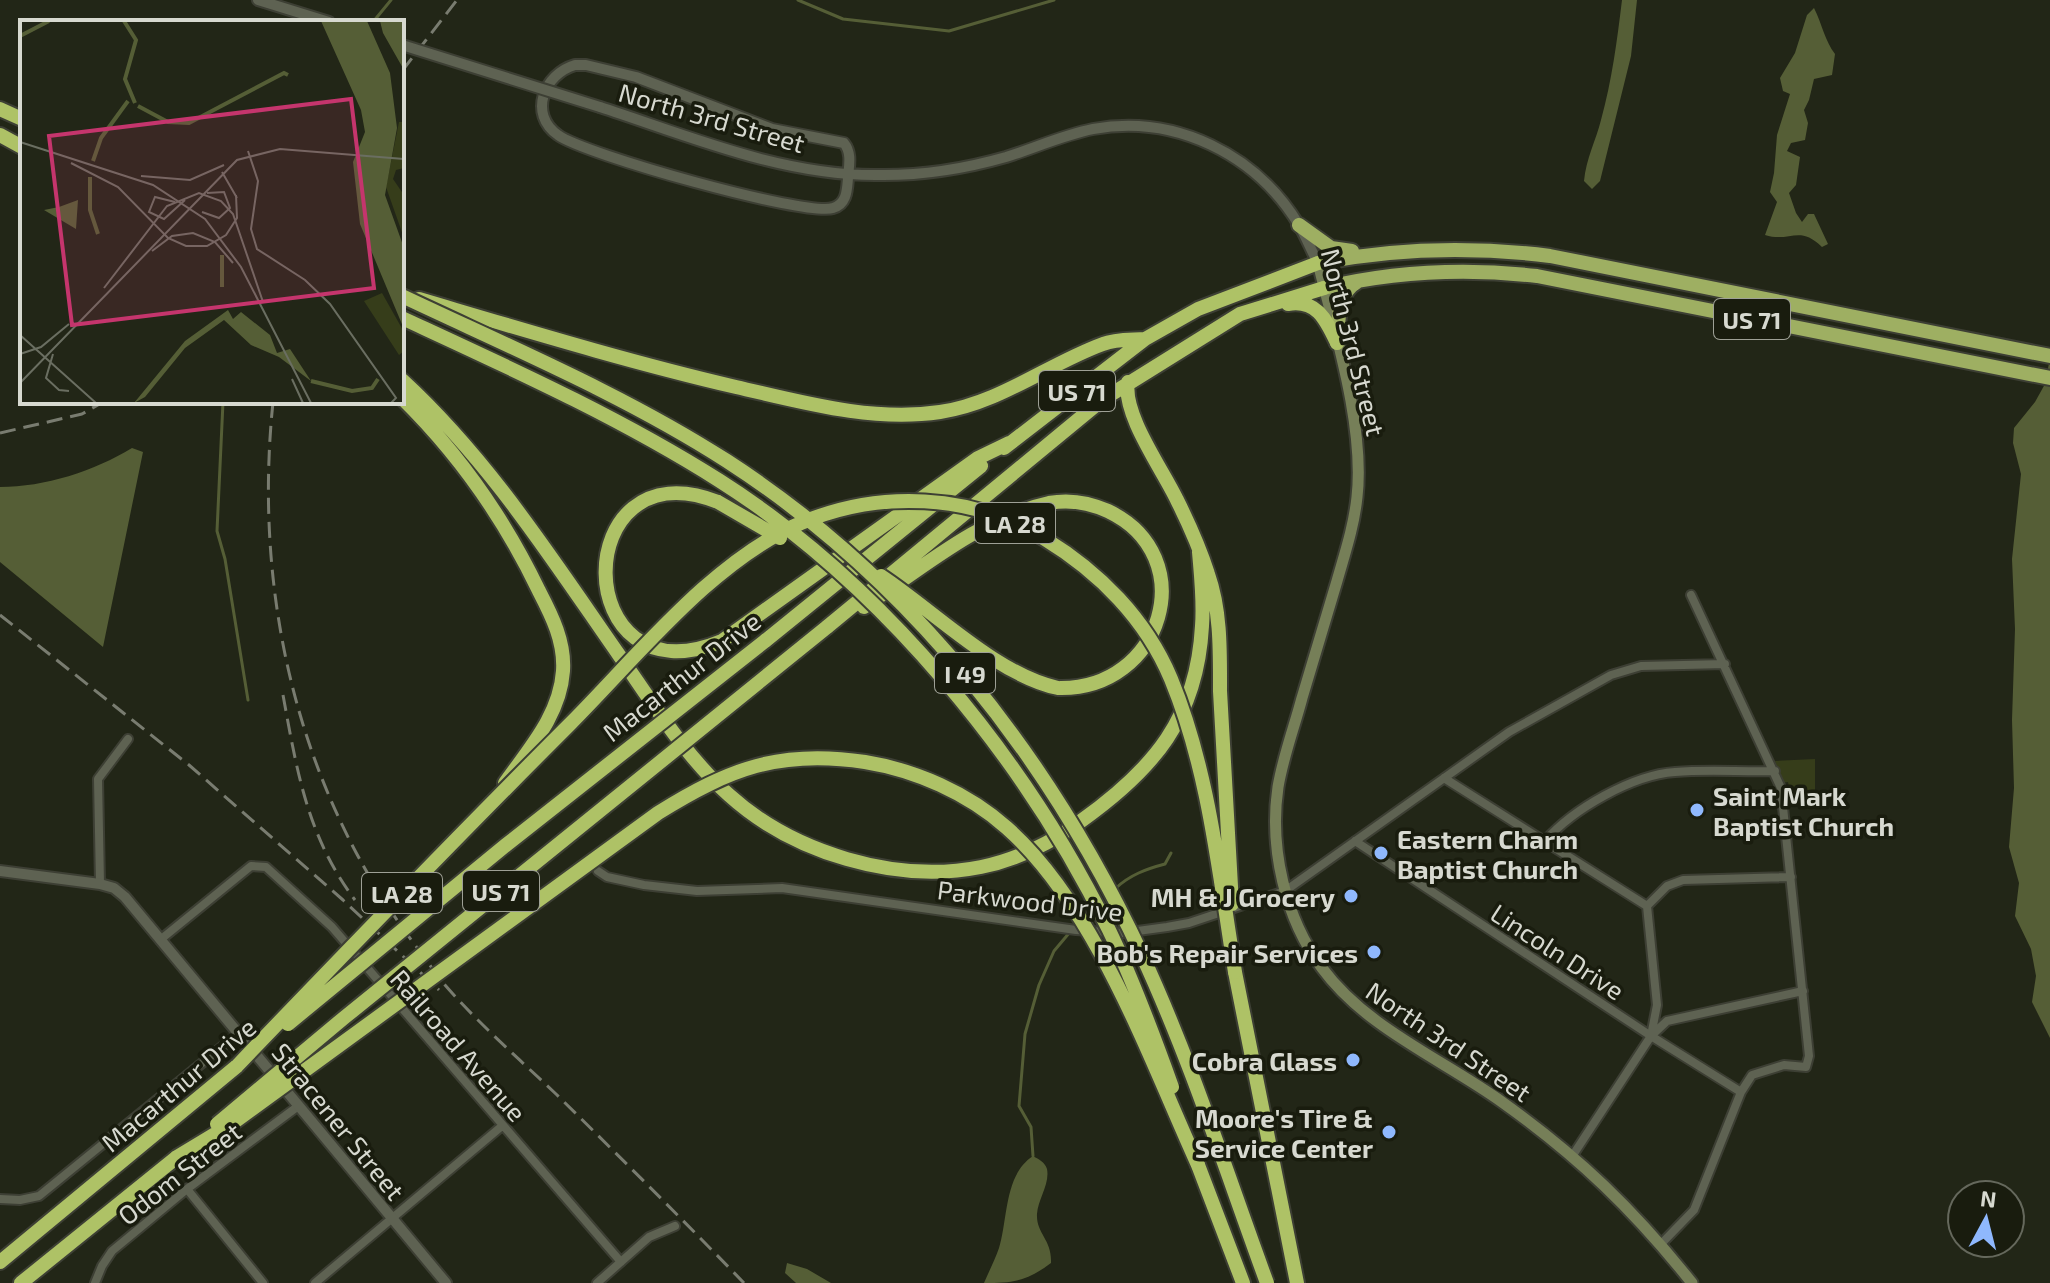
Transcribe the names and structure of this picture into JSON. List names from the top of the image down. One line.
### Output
{"streets":{"highway":["US 71","LA 28","I 49","Macarthur Drive"],"main road":["North 3rd Street"],"street":["Parkwood Drive","Lincoln Drive","Railroad Avenue","Stracener Street","Odom Street"]},"crossings":[["North 3rd Street","Macarthur Drive"],["North 3rd Street","Parkwood Drive"],["LA 28","Macarthur Drive"],["Parkwood Drive","Lincoln Drive"],["Railroad Avenue","Stracener Street"],["Stracener Street","Odom Street"]],"places":["Saint Mark Baptist Church","Eastern Charm Baptist Church","MH & J Grocery","Bob's Repair Services","Cobra Glass","Moore's Tire & Service Center"],"north":"top"}
